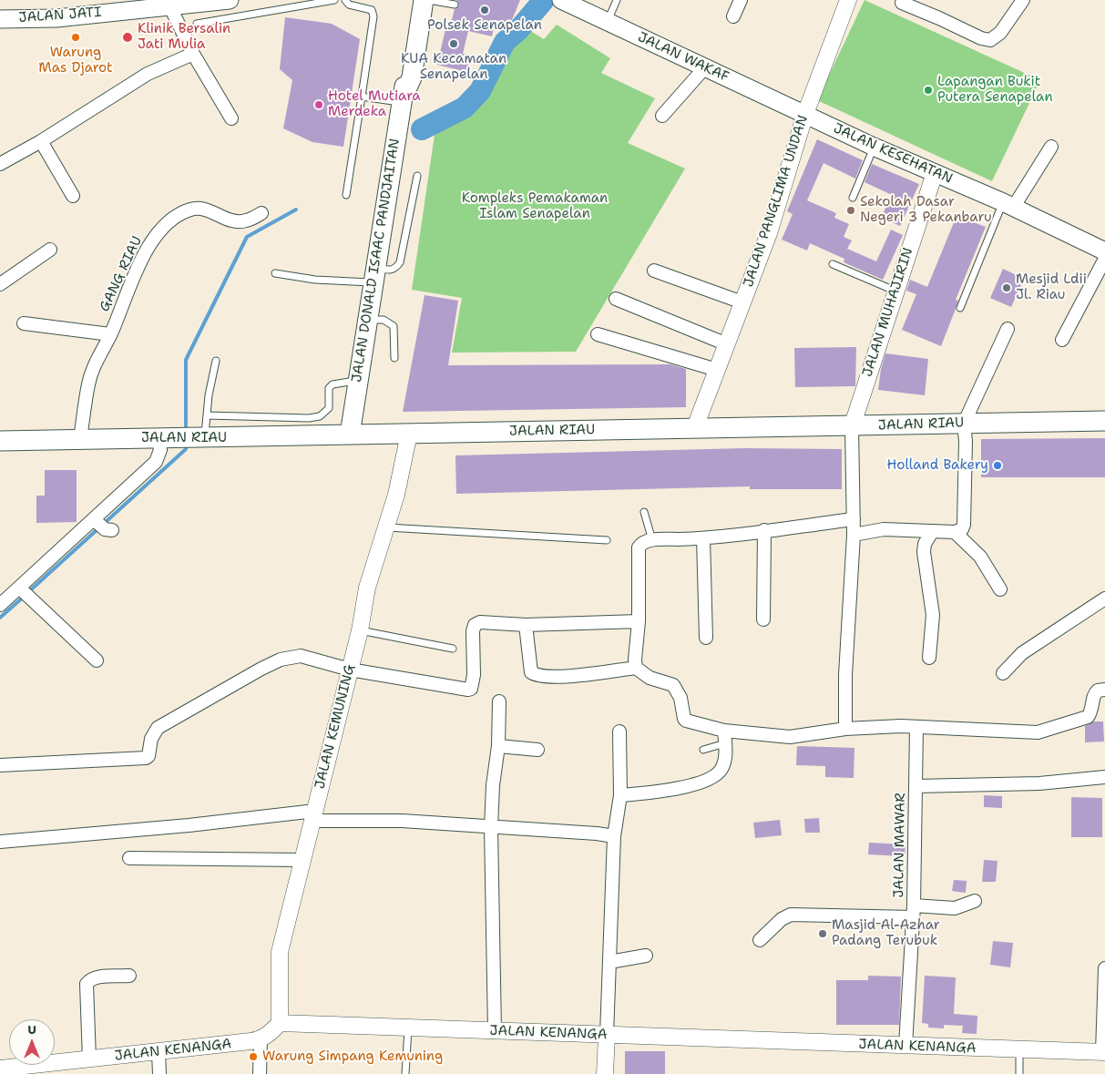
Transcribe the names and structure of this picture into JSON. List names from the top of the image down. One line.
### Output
{"streets":{"main road":["JALAN JATI","JALAN WAKAF","JALAN KESEHATAN","JALAN DONALD ISAAC PANDJAITAN","JALAN RIAU"],"street":["JALAN PANGLIMA UNDAN","GANG RIAU","JALAN MUHAJIRIN","JALAN KEMUNING","JALAN MAWAR","JALAN KENANGA"]},"crossings":[["JALAN WAKAF","JALAN KESEHATAN"],["JALAN WAKAF","JALAN PANGLIMA UNDAN"],["JALAN KESEHATAN","JALAN PANGLIMA UNDAN"],["JALAN KESEHATAN","JALAN MUHAJIRIN"],["JALAN PANGLIMA UNDAN","JALAN RIAU"],["JALAN DONALD ISAAC PANDJAITAN","JALAN RIAU"],["GANG RIAU","JALAN RIAU"],["JALAN MUHAJIRIN","JALAN RIAU"],["JALAN RIAU","JALAN KEMUNING"],["JALAN KEMUNING","JALAN KENANGA"],["JALAN MAWAR","JALAN KENANGA"]],"parks":["Kompleks Pemakaman Islam Senapelan"],"places":["Polsek Senapelan","Warung Mas Djarot","Klinik Bersalin Jati Mulia","KUA Kecamatan Senapelan","Lapangan Bukit Putera Senapelan","Hotel Mutiara Merdeka","Sekolah Dasar Negeri 3 Pekanbaru","Mesjid Ldii Jl. Riau","Holland Bakery","Masjid Al-Azhar Padang Terubuk","Warung Simpang Kemuning"],"north":"top"}
